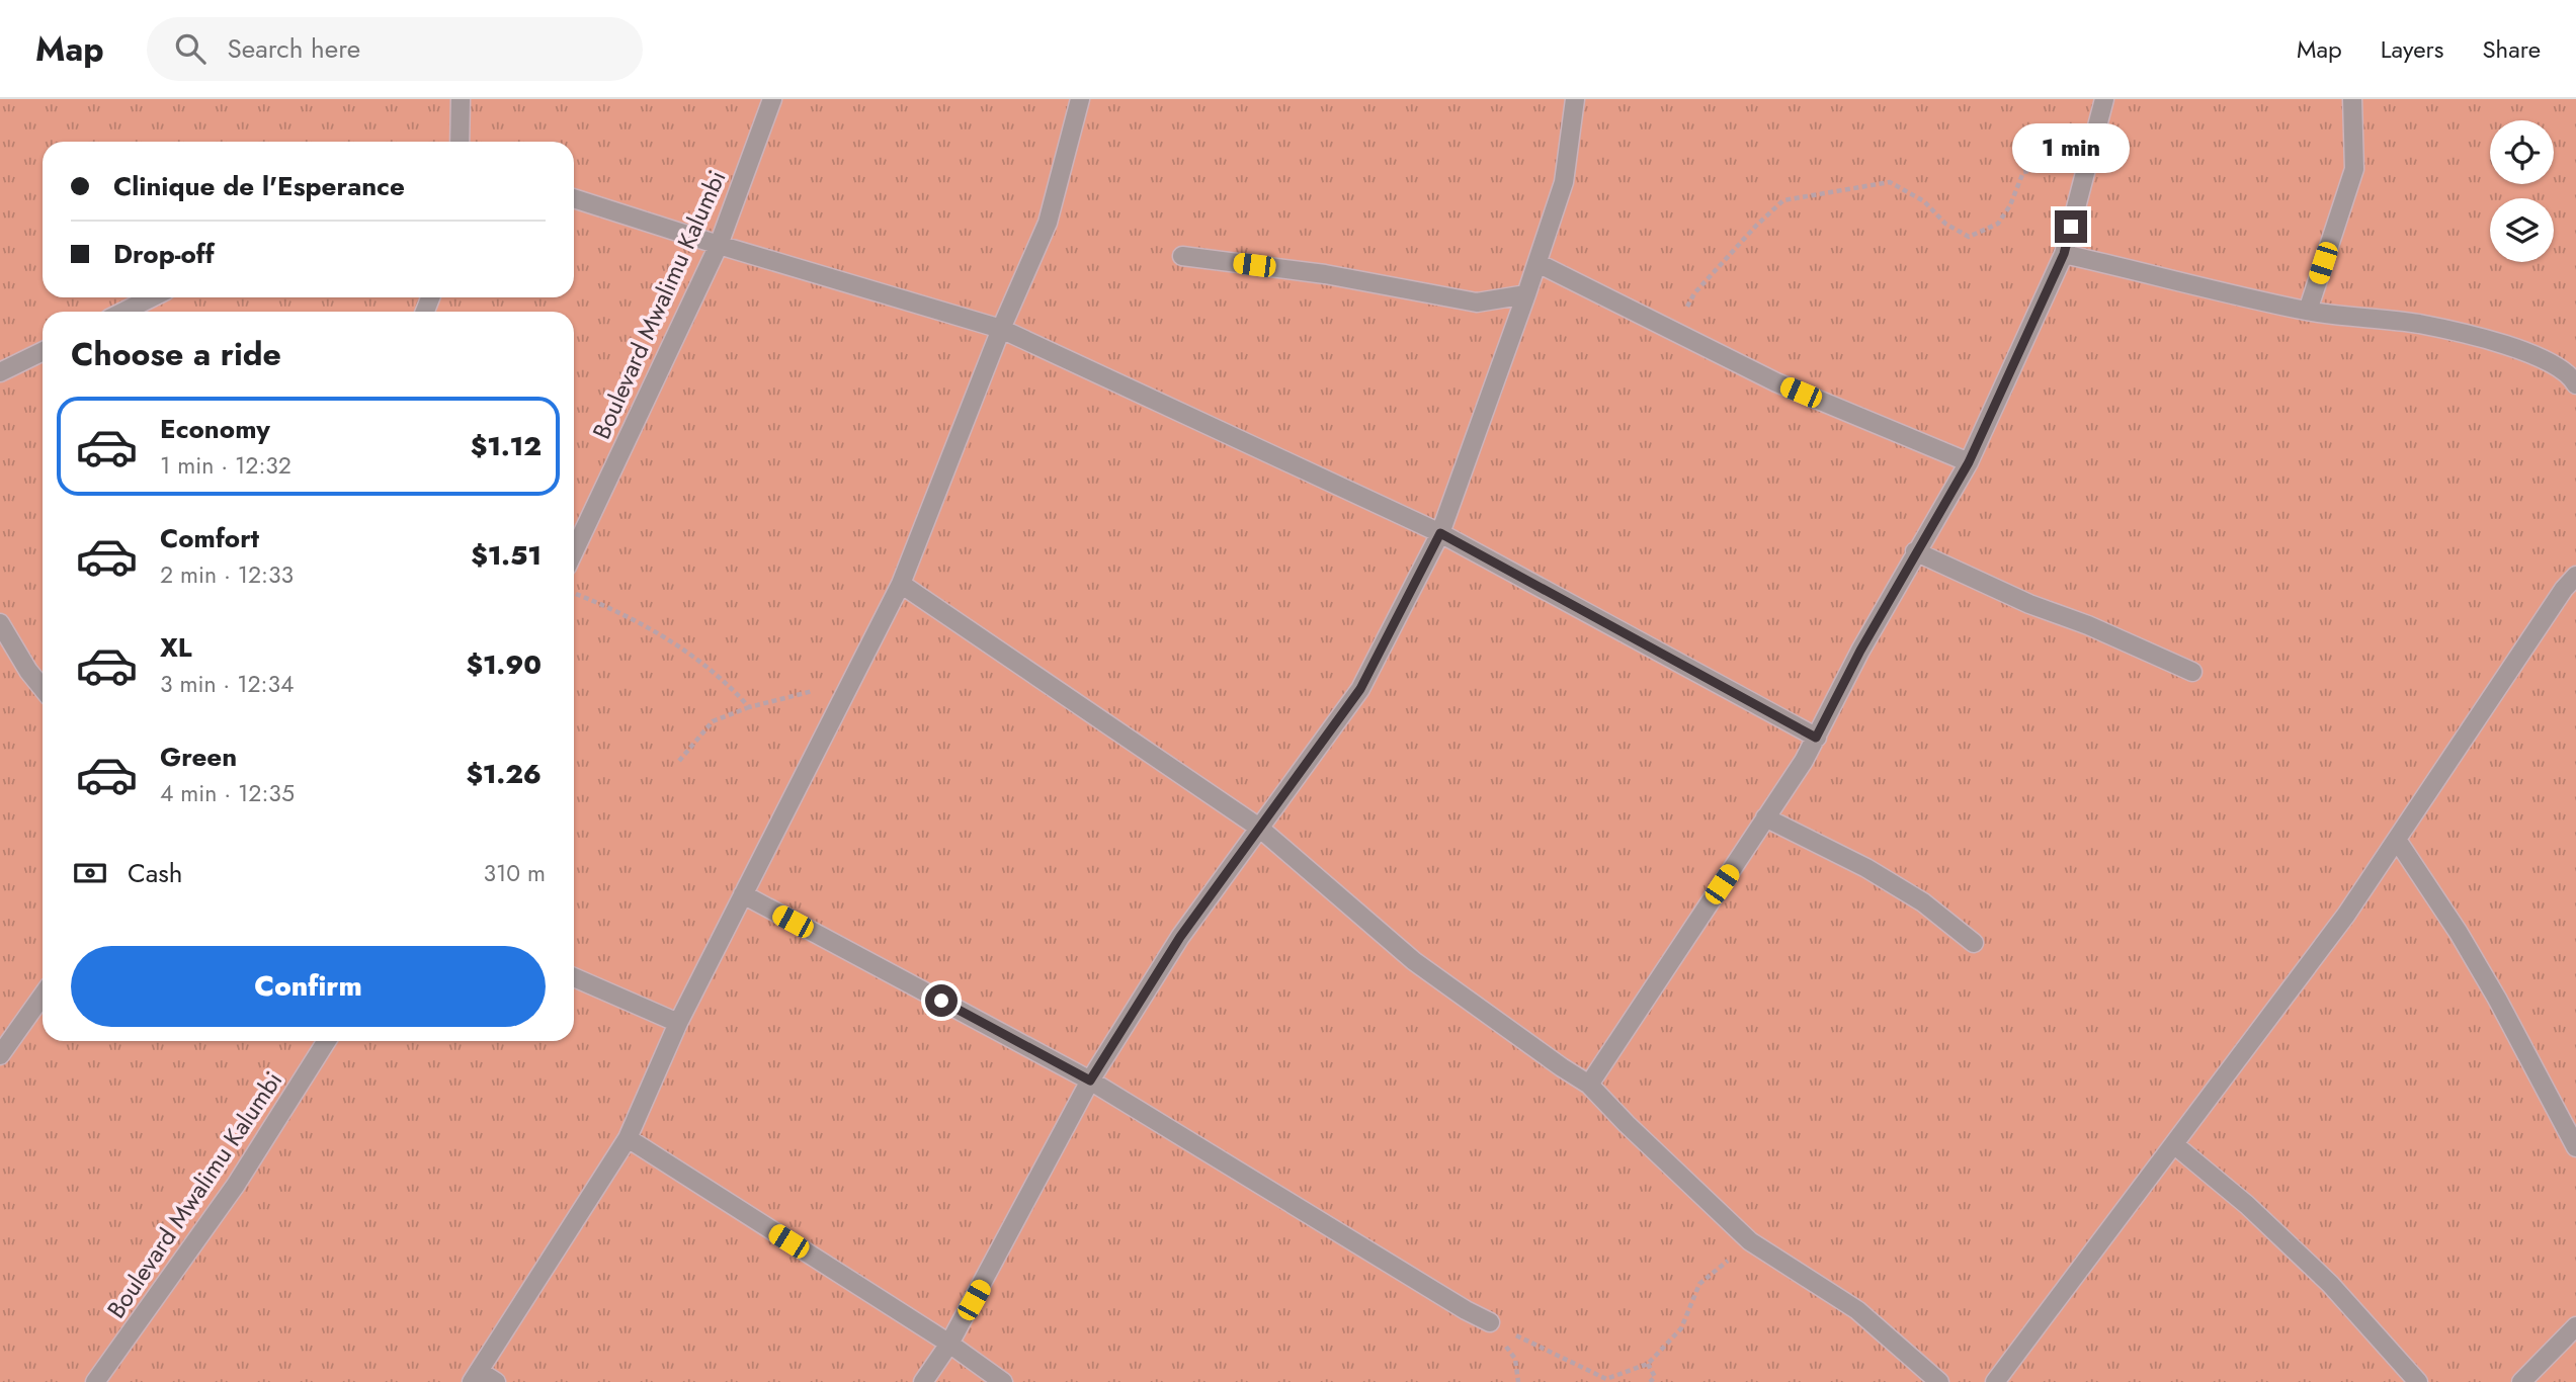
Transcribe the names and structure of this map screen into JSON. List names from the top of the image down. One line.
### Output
{"streets":{"street":["Boulevard Mwalimu Kalumbi"]},"page":{"header":"Map","search":"Search here","nav":["Map","Layers","Share"],"bubble":"1 min","banner":["Clinique de l'Esperance","Drop-off"],"heading":"Choose a ride","list":[{"name":"Economy","note":"1 min · 12:32","value":"$1.12"},{"name":"Comfort","note":"2 min · 12:33","value":"$1.51"},{"name":"XL","note":"3 min · 12:34","value":"$1.90"},{"name":"Green","note":"4 min · 12:35","value":"$1.26"}],"pay":["Cash","310 m"],"buttons":"Confirm"}}
